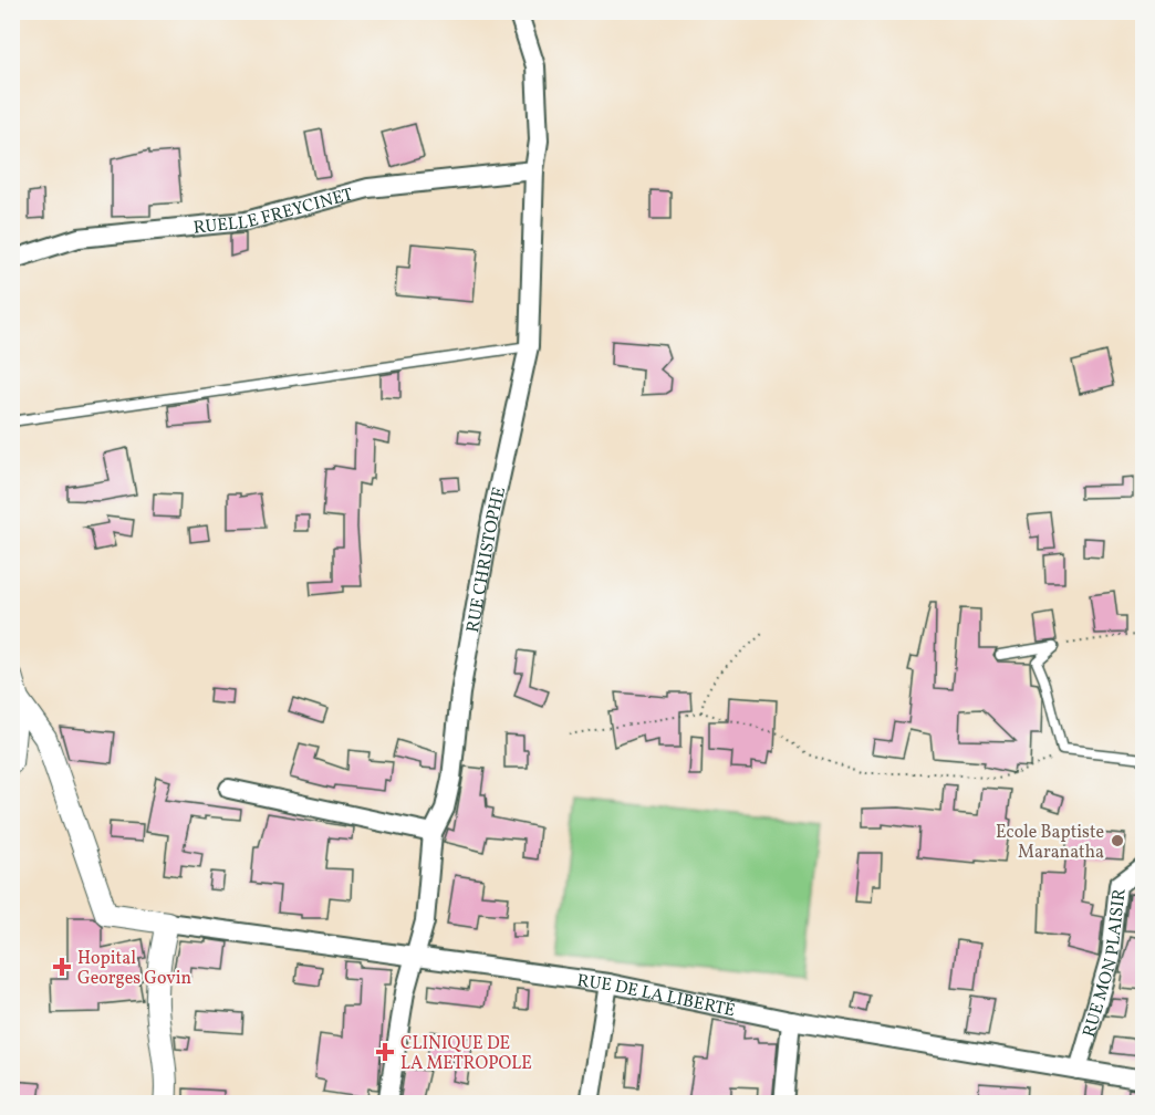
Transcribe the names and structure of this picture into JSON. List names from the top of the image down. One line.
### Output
{"streets":{"street":["RUELLE FREYCINET","RUE CHRISTOPHE","RUE MON PLAISIR","RUE DE LA LIBERTÉ"]},"crossings":[["RUELLE FREYCINET","RUE CHRISTOPHE"],["RUE CHRISTOPHE","RUE DE LA LIBERTÉ"],["RUE MON PLAISIR","RUE DE LA LIBERTÉ"]],"places":{"other":["Ecole Baptiste Maranatha"],"health":["Hopital Georges Govin","CLINIQUE DE LA METROPOLE"]}}
